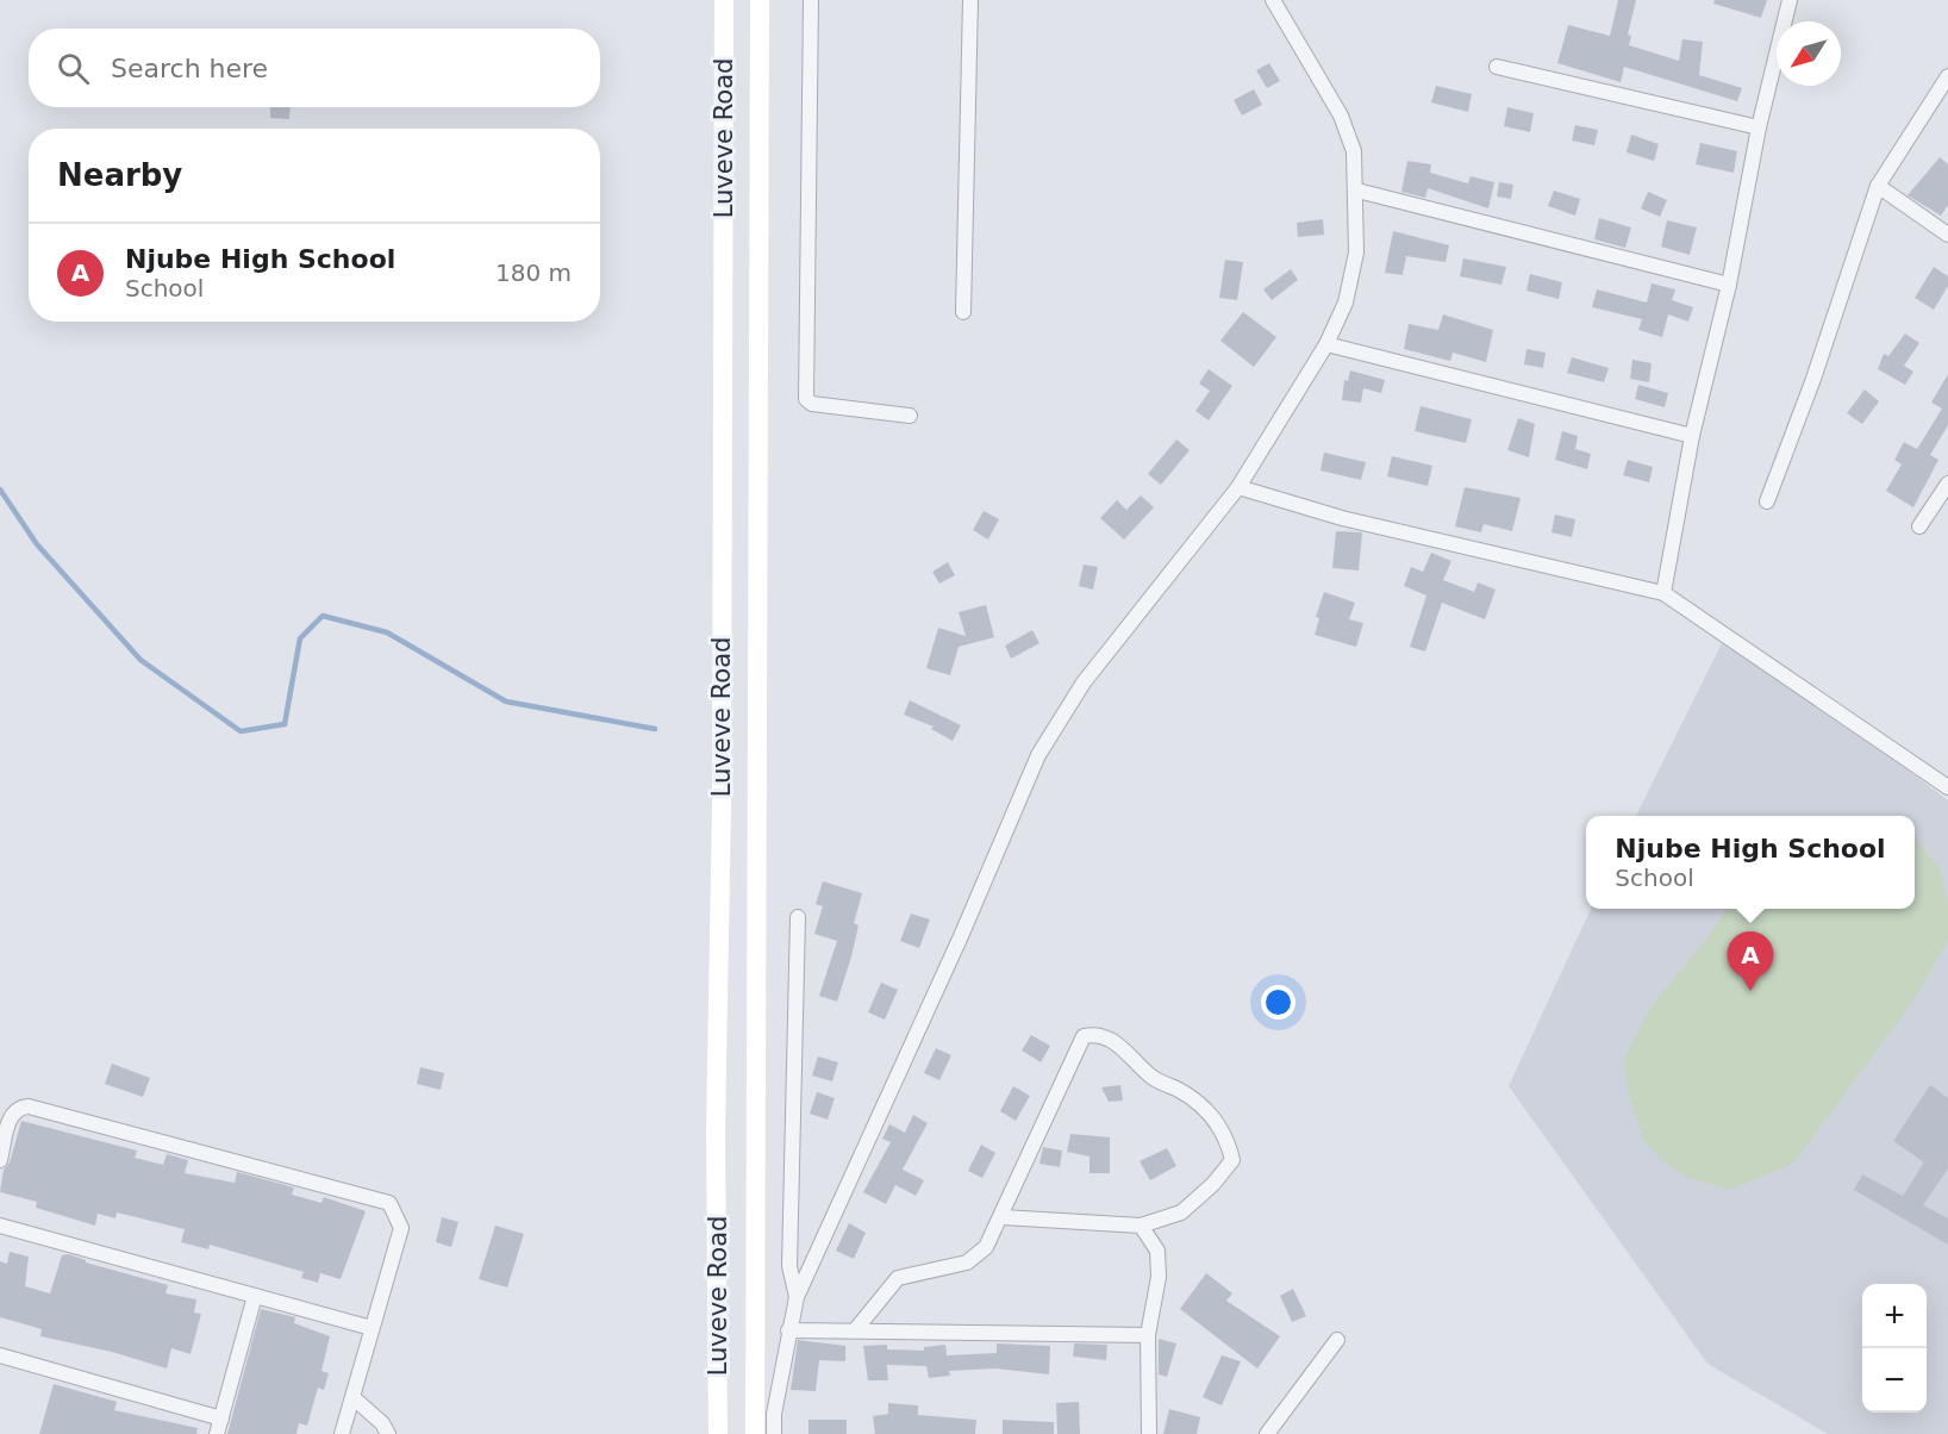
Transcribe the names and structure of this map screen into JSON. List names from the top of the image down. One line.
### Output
{"streets":{"street":["Luveve Road"]},"north":"bottom left","page":{"search":"Search here","heading":"Nearby","list":[{"mark":"A","name":"Njube High School","note":"School","value":"180 m"}],"popup":["Njube High School","School"],"pins":"A","map_buttons":["+","−"]}}
